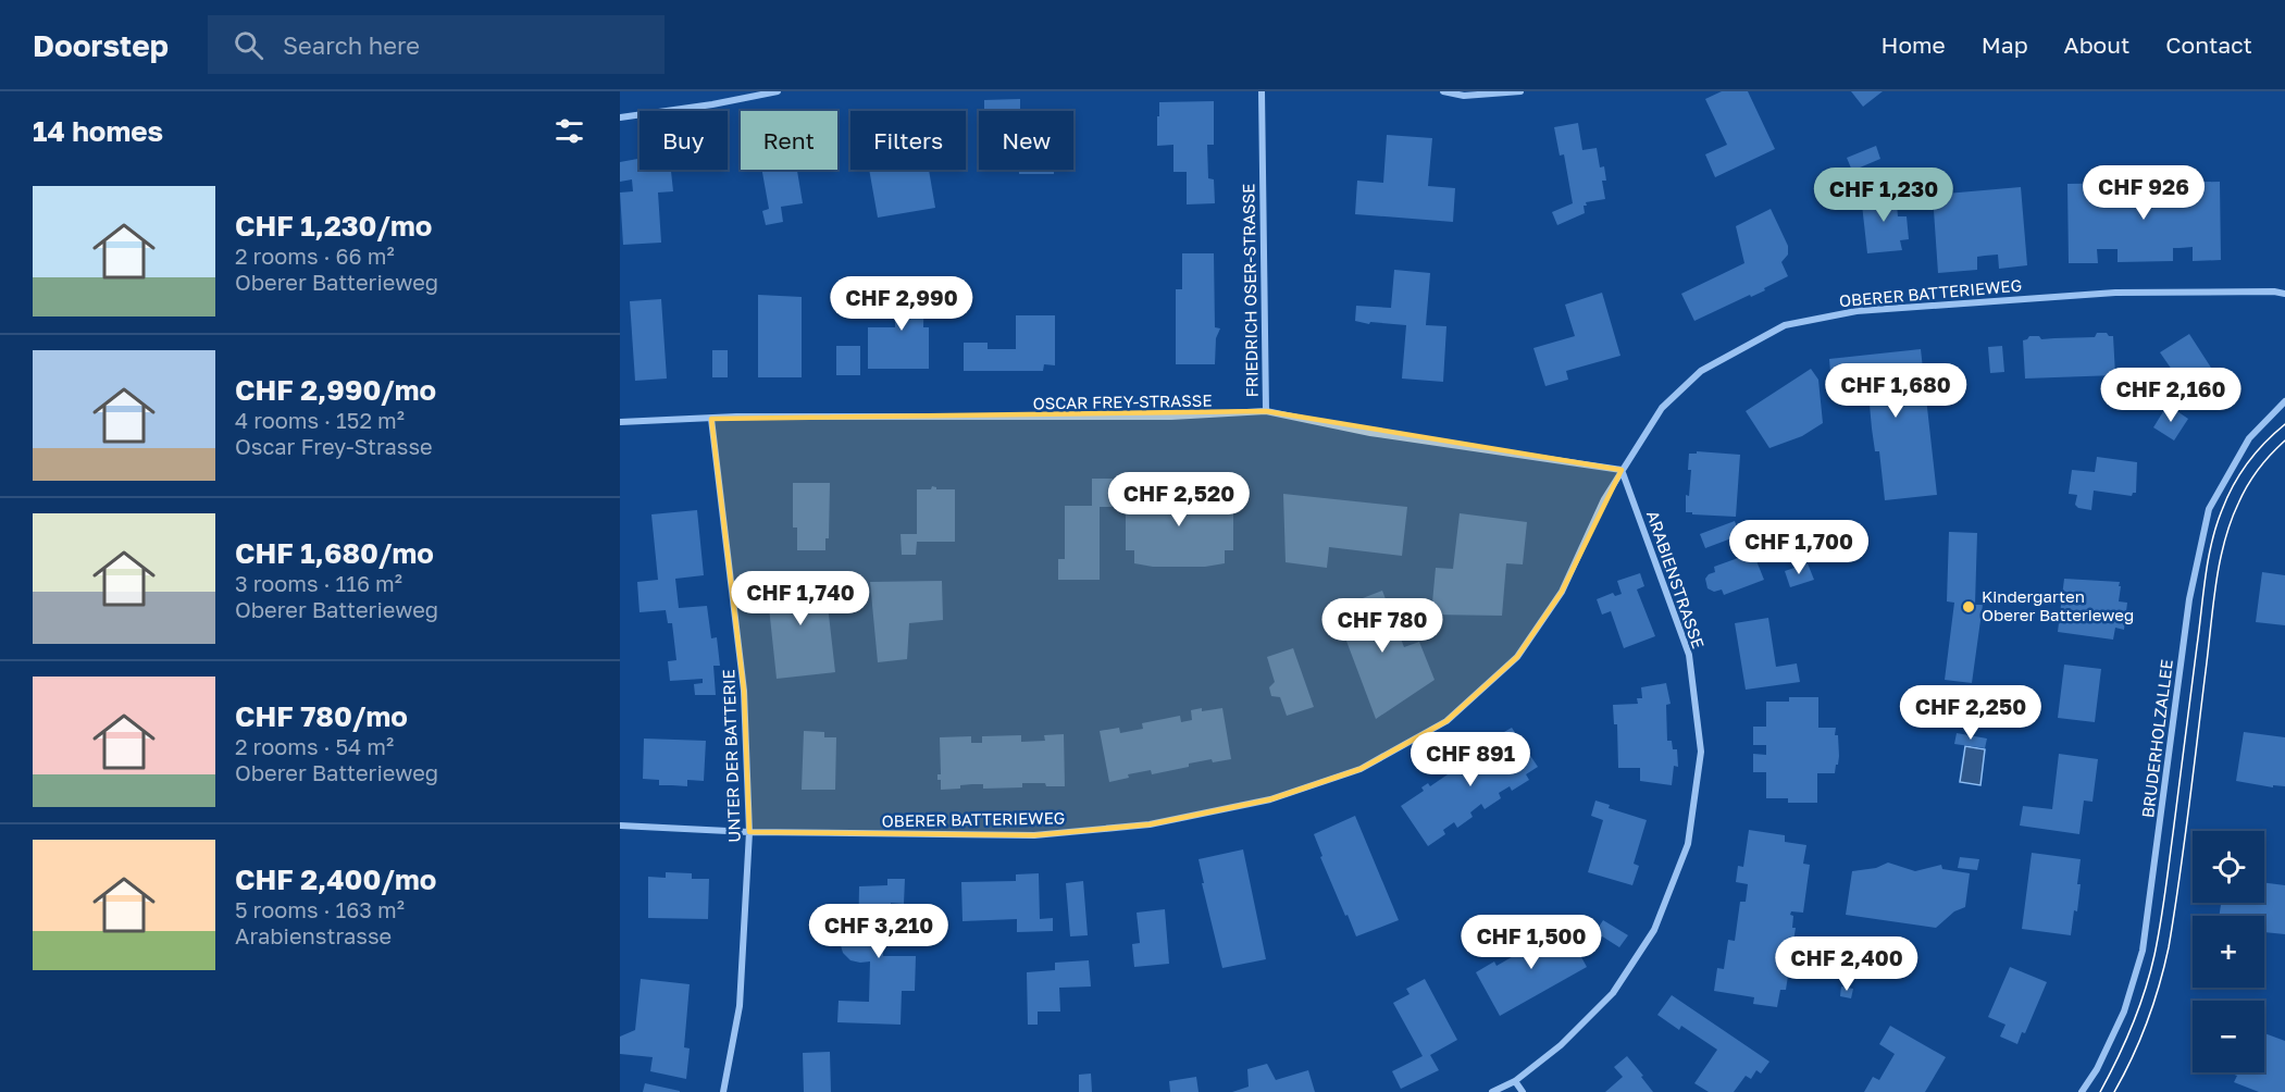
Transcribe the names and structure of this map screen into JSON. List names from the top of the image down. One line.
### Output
{"streets":{"street":["FRIEDRICH OSER-STRASSE","OBERER BATTERIEWEG","OSCAR FREY-STRASSE","ARABIENSTRASSE","BRUDERHOLZALLEE","UNTER DER BATTERIE"]},"crossings":[["FRIEDRICH OSER-STRASSE","OSCAR FREY-STRASSE"],["OBERER BATTERIEWEG","OSCAR FREY-STRASSE"],["OBERER BATTERIEWEG","ARABIENSTRASSE"],["OBERER BATTERIEWEG","UNTER DER BATTERIE"],["OSCAR FREY-STRASSE","ARABIENSTRASSE"],["OSCAR FREY-STRASSE","UNTER DER BATTERIE"]],"places":["Kindergarten Oberer Batterieweg"],"page":{"header":"Doorstep","search":"Search here","nav":["Home","Map","About","Contact"],"heading":"14 homes","chip":["Buy","Rent","Filters","New"],"price":["CHF 926","CHF 1,230","CHF 2,990","CHF 1,680","CHF 2,160","CHF 2,520","CHF 1,700","CHF 1,740","CHF 780","CHF 2,250","CHF 891","CHF 3,210","CHF 1,500","CHF 2,400"],"list":[{"name":"CHF 1,230/mo","note":"2 rooms · 66 m² · Oberer Batterieweg"},{"name":"CHF 2,990/mo","note":"4 rooms · 152 m² · Oscar Frey-Strasse"},{"name":"CHF 1,680/mo","note":"3 rooms · 116 m² · Oberer Batterieweg"},{"name":"CHF 780/mo","note":"2 rooms · 54 m² · Oberer Batterieweg"},{"name":"CHF 2,400/mo","note":"5 rooms · 163 m² · Arabienstrasse"}],"map_buttons":["+","−"]}}
